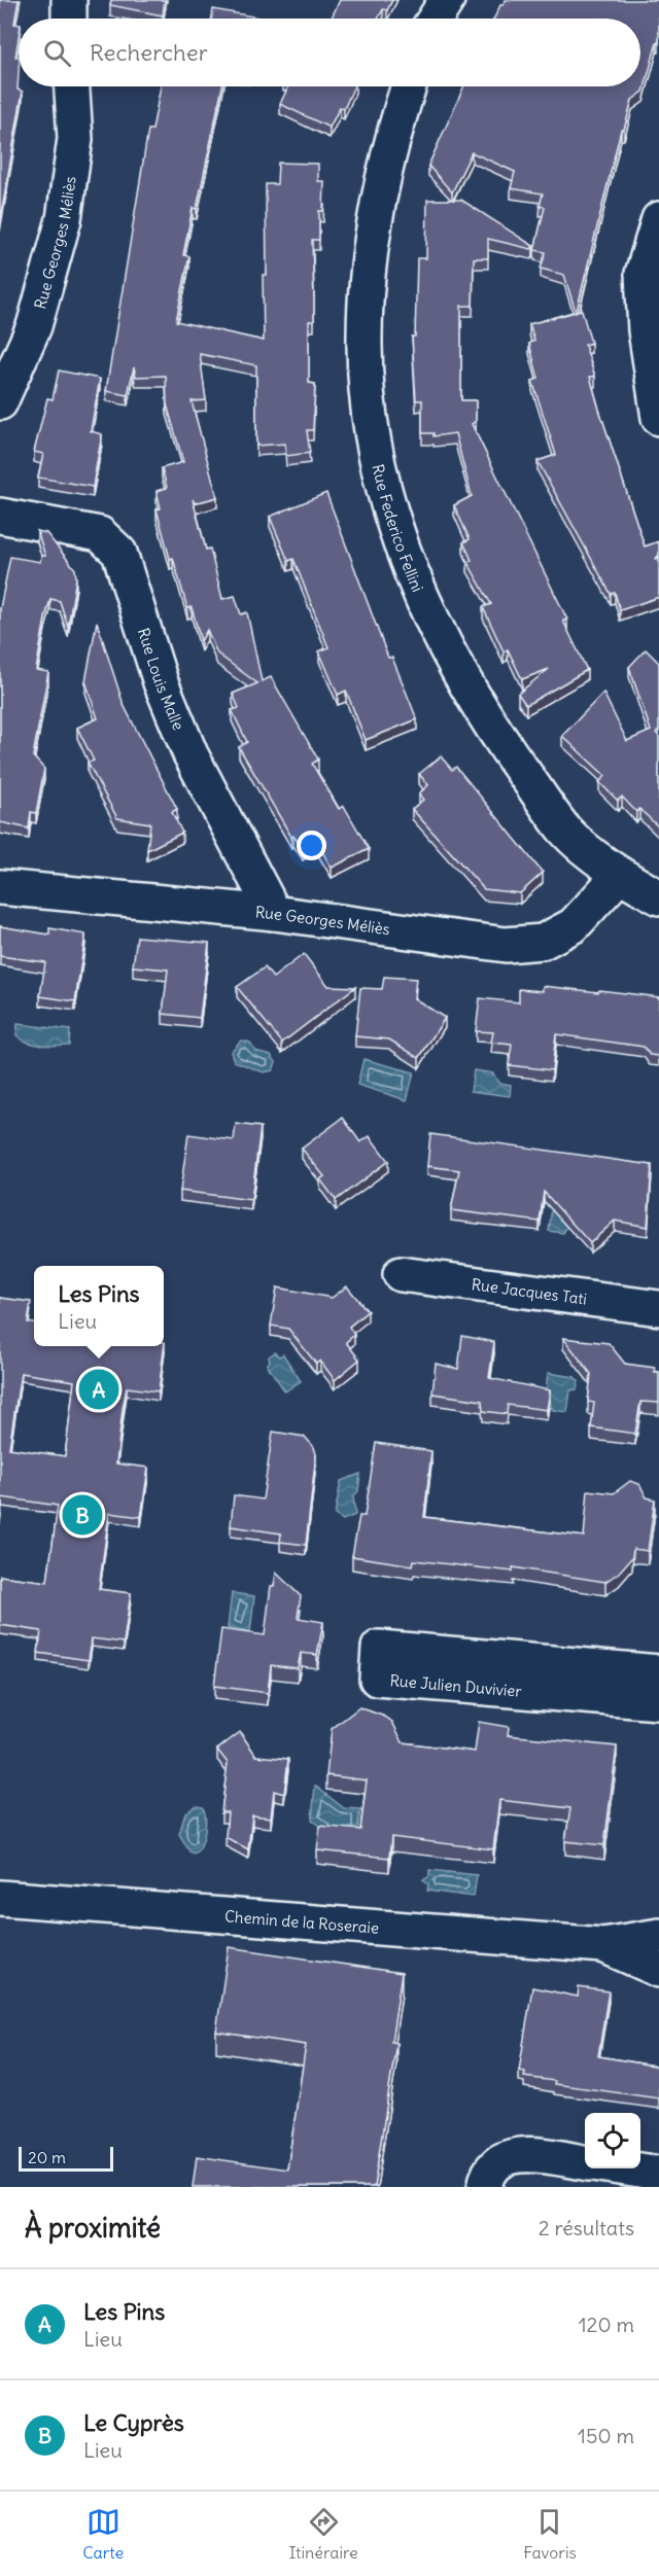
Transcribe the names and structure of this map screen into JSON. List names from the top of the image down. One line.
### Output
{"streets":{"street":["Rue Georges Méliès","Rue Federico Fellini","Rue Louis Malle","Rue Jacques Tati","Rue Julien Duvivier","Chemin de la Roseraie"]},"crossings":[["Rue Georges Méliès","Rue Federico Fellini"],["Rue Georges Méliès","Rue Louis Malle"]],"scale_bar":"20 m","page":{"search":"Rechercher","popup":["Les Pins","Lieu"],"pins":["A","B"],"scale":"20 m","heading":["À proximité","2 résultats"],"list":[{"mark":"A","name":"Les Pins","note":"Lieu","value":"120 m"},{"mark":"B","name":"Le Cyprès","note":"Lieu","value":"150 m"}],"nav":["Carte","Itinéraire","Favoris"]}}
